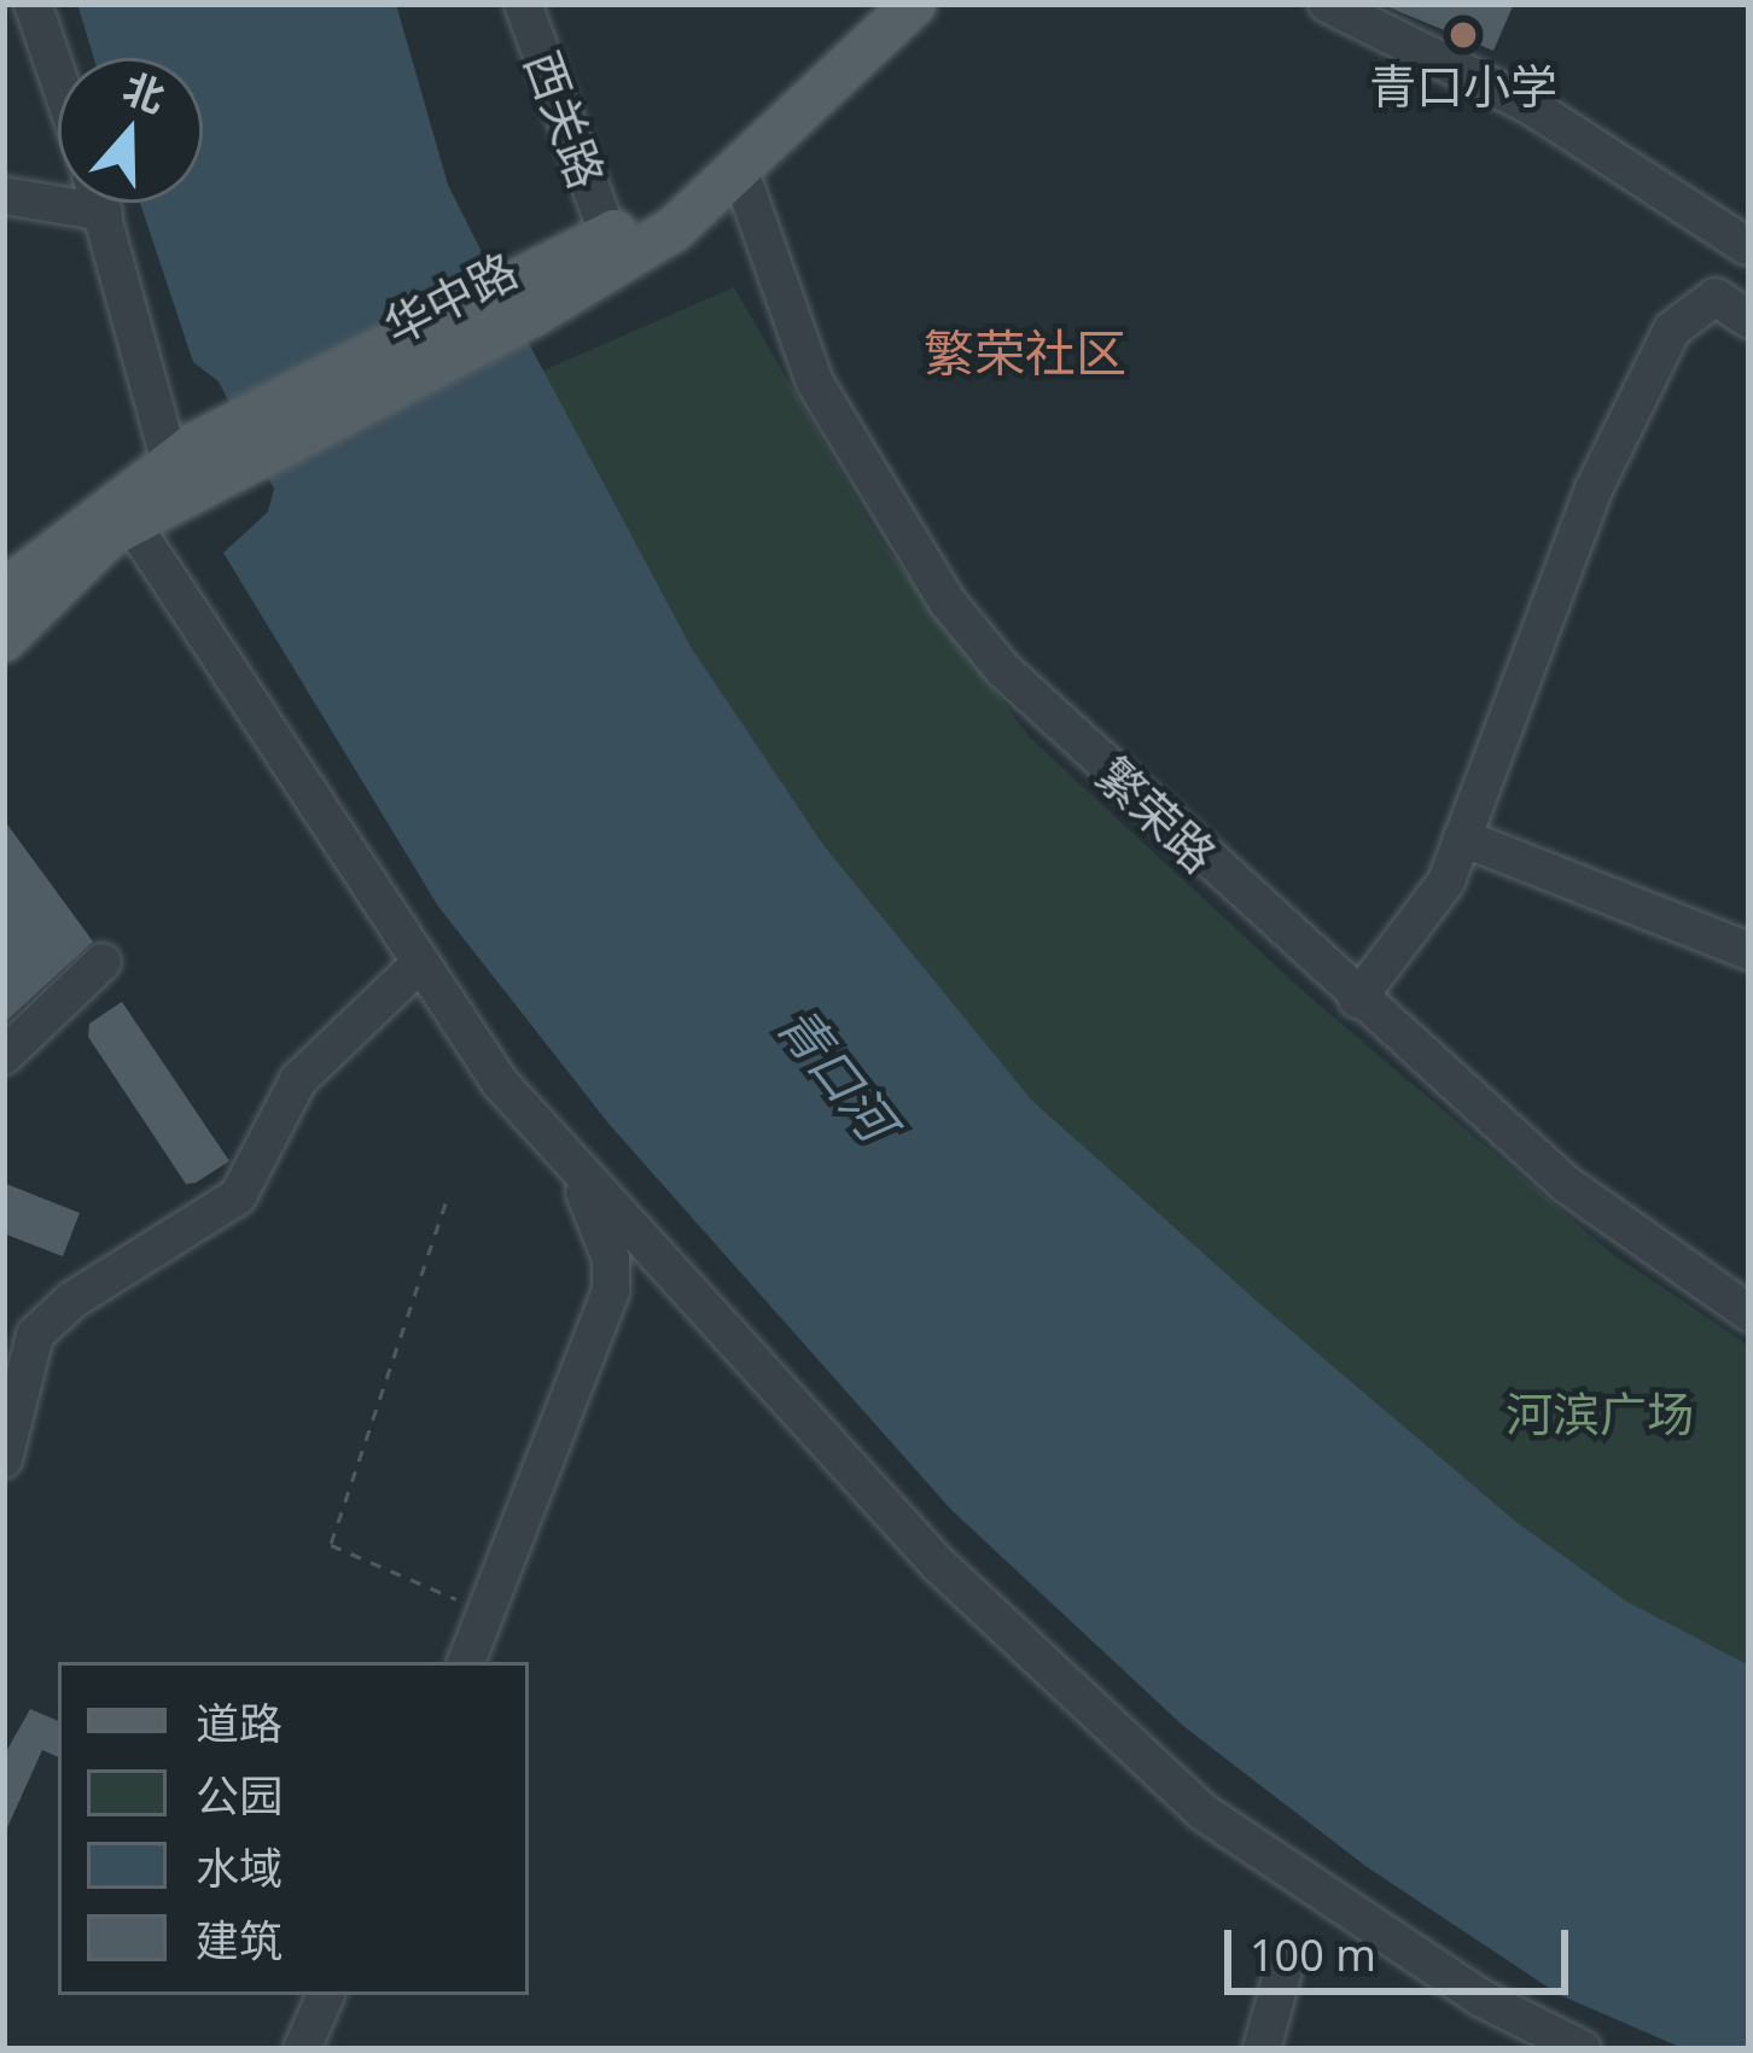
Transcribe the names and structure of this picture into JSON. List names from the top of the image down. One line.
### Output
{"streets":{"main road":["华中路"],"street":["西关路","繁荣路"]},"crossings":[["西关路","华中路"],["华中路","繁荣路"]],"districts":["繁荣社区"],"water":["青口河"],"parks":["河滨广场"],"places":["青口小学"],"legend":["道路","公园","水域","建筑"],"scale_bar":"100 m","north":"top"}
